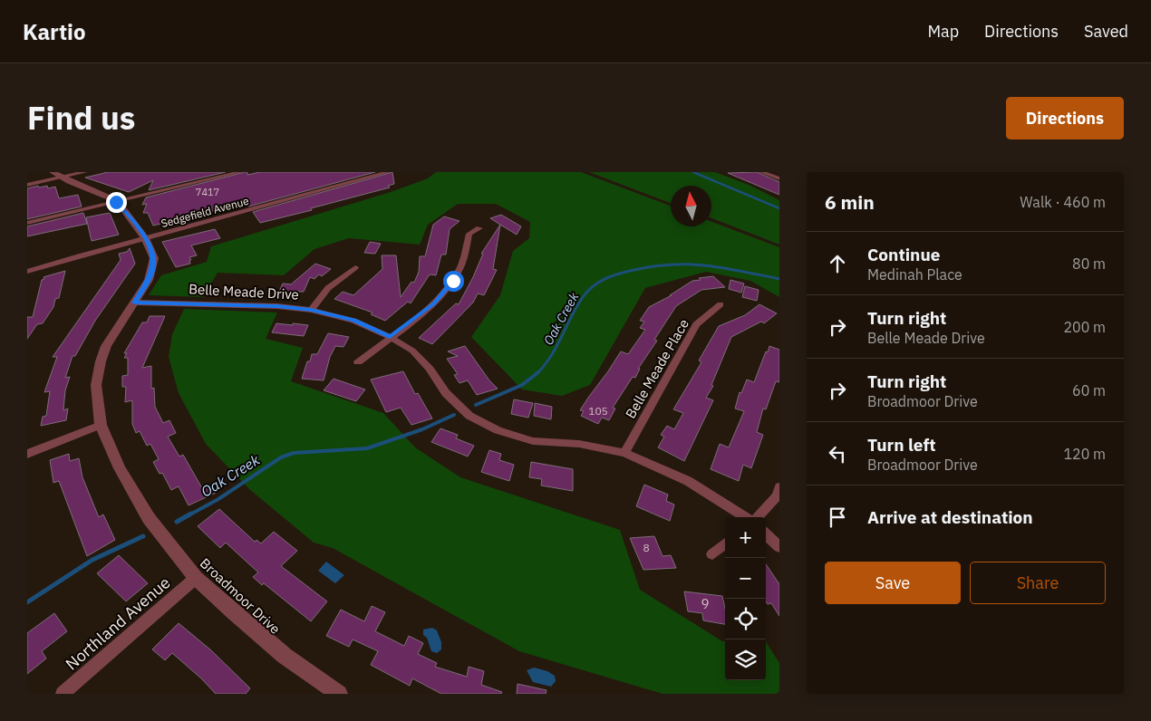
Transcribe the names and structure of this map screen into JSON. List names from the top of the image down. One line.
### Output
{"streets":{"street":["Sedgefield Avenue","Belle Meade Drive","Belle Meade Place","Broadmoor Drive","Northland Avenue"]},"crossings":[["Sedgefield Avenue","Broadmoor Drive"],["Belle Meade Drive","Belle Meade Place"],["Belle Meade Drive","Broadmoor Drive"],["Broadmoor Drive","Northland Avenue"]],"water":["Oak Creek"],"house_numbers":["7417","105","8","9"],"north":"top","page":{"header":"Kartio","nav":["Map","Directions","Saved"],"title":"Find us","buttons":["Directions",["Save","Share"]],"heading":["6 min","Walk · 460 m"],"list":[["Continue","Medinah Place","80 m"],["Turn right","Belle Meade Drive","200 m"],["Turn right","Broadmoor Drive","60 m"],["Turn left","Broadmoor Drive","120 m"],"Arrive at destination"],"map_buttons":["+","−"]}}
